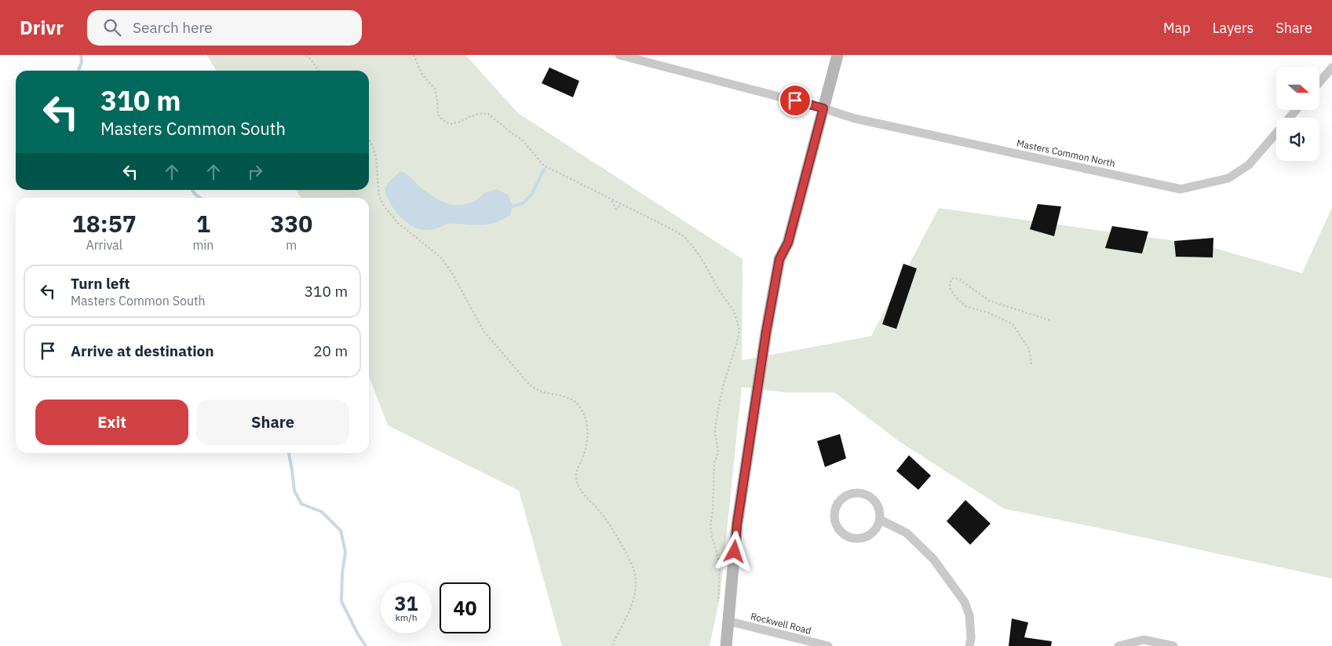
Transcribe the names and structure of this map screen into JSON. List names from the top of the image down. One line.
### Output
{"streets":{"street":["Masters Common North","Rockwell Road"]},"north":"right","page":{"header":"Drivr","search":"Search here","nav":["Map","Layers","Share"],"turn":["310 m","Masters Common South"],"eta":["18:57","Arrival","1","min","330","m"],"list":[{"name":"Turn left","note":"Masters Common South","value":"310 m"},{"name":"Arrive at destination","value":"20 m"}],"buttons":["Exit","Share"],"speed":"31 km/h","limit":"40"}}
